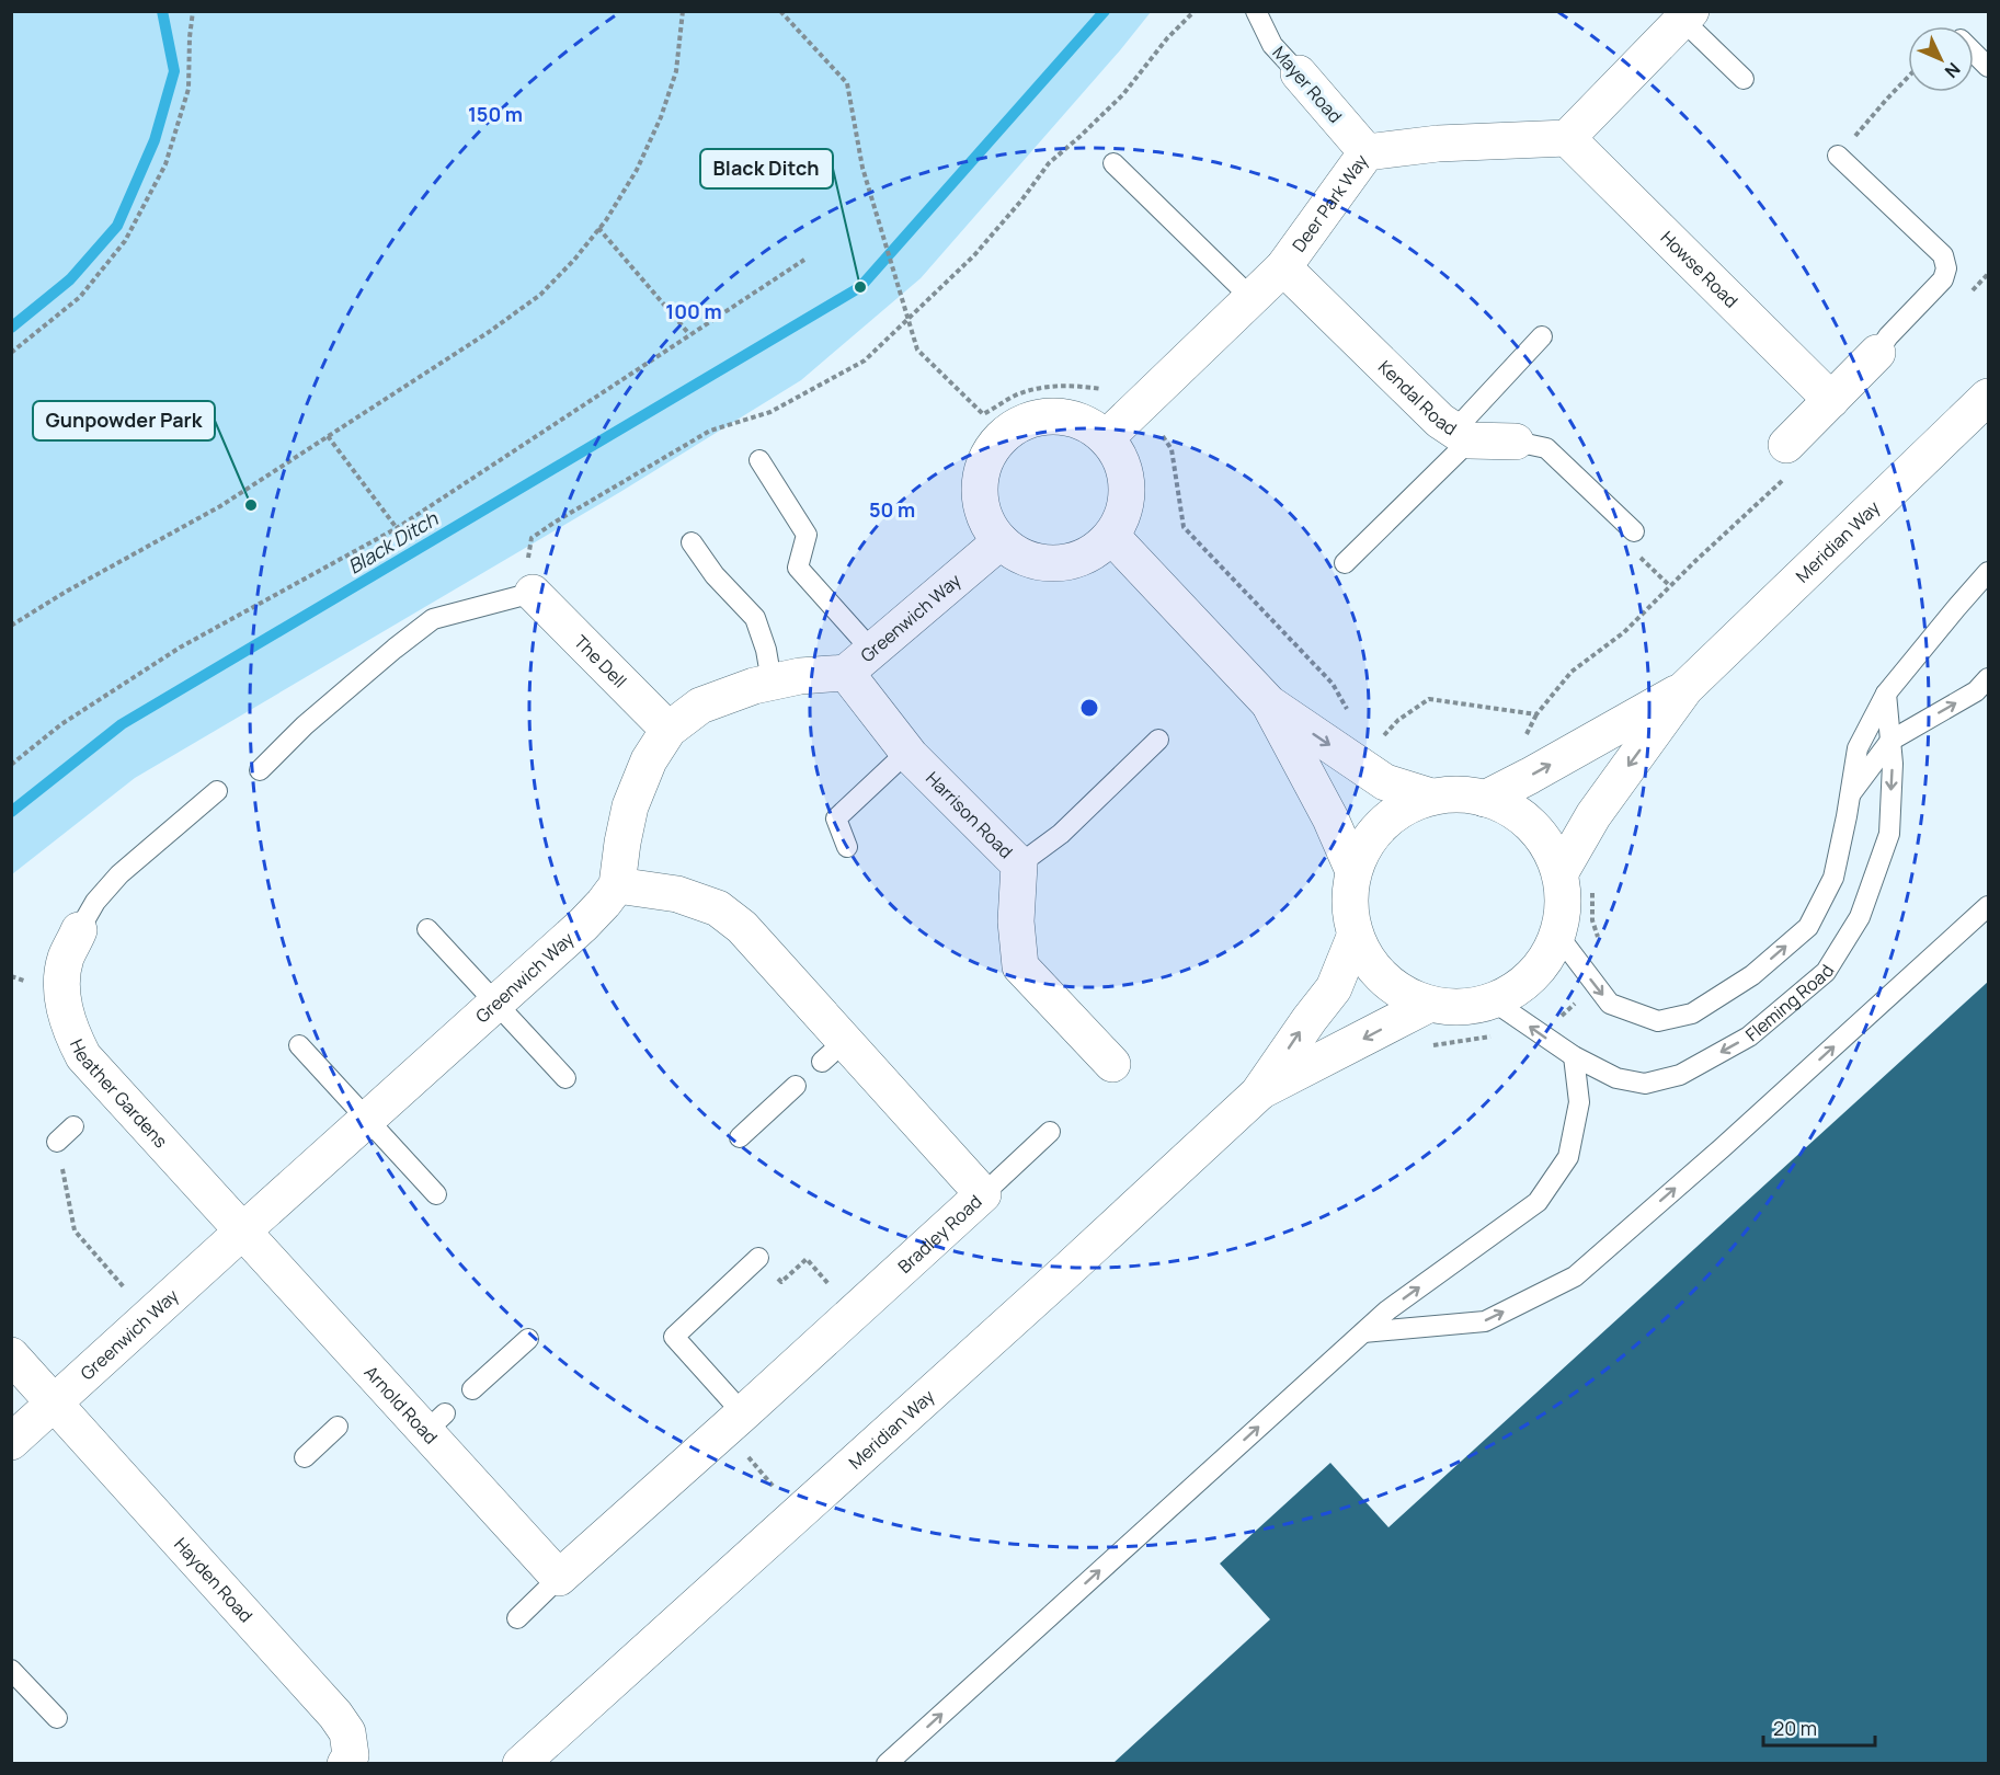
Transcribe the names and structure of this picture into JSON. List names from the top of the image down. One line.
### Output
{"streets":{"street":["Mayer Road","Deer Park Way","Howse Road","Kendal Road","Meridian Way","Greenwich Way","The Dell","Harrison Road","Heather Gardens","Bradley Road","Arnold Road","Hayden Road"],"lane":["Fleming Road"]},"crossings":[["Mayer Road","Deer Park Way"],["Deer Park Way","Howse Road"],["Deer Park Way","Kendal Road"],["Deer Park Way","Greenwich Way"],["Meridian Way","Fleming Road"],["Greenwich Way","The Dell"],["Greenwich Way","Harrison Road"],["Greenwich Way","Heather Gardens"],["Greenwich Way","Bradley Road"],["Greenwich Way","Arnold Road"],["Greenwich Way","Hayden Road"],["Heather Gardens","Arnold Road"],["Bradley Road","Arnold Road"]],"water":["Black Ditch"],"places":["Black Ditch","Gunpowder Park"],"scale_bar":"20 m","north":"bottom right","rings":["150 m","100 m","50 m"]}
